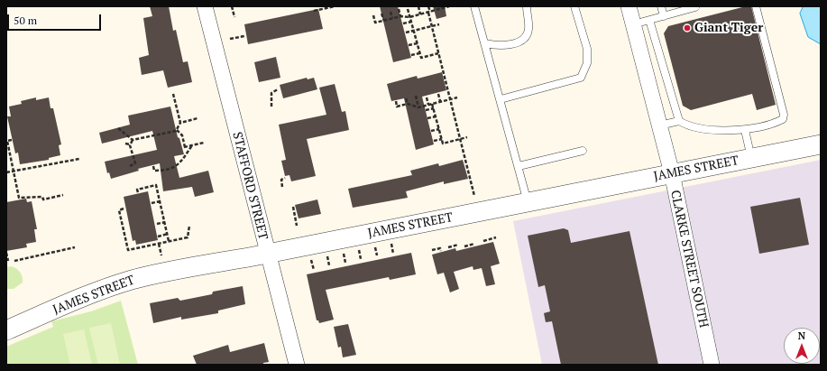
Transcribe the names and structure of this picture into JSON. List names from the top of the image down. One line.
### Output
{"streets":{"street":["JAMES STREET","STAFFORD STREET","CLARKE STREET SOUTH"]},"crossings":[["JAMES STREET","STAFFORD STREET"],["JAMES STREET","CLARKE STREET SOUTH"]],"places":["Giant Tiger"],"scale_bar":"50 m","north":"top"}
